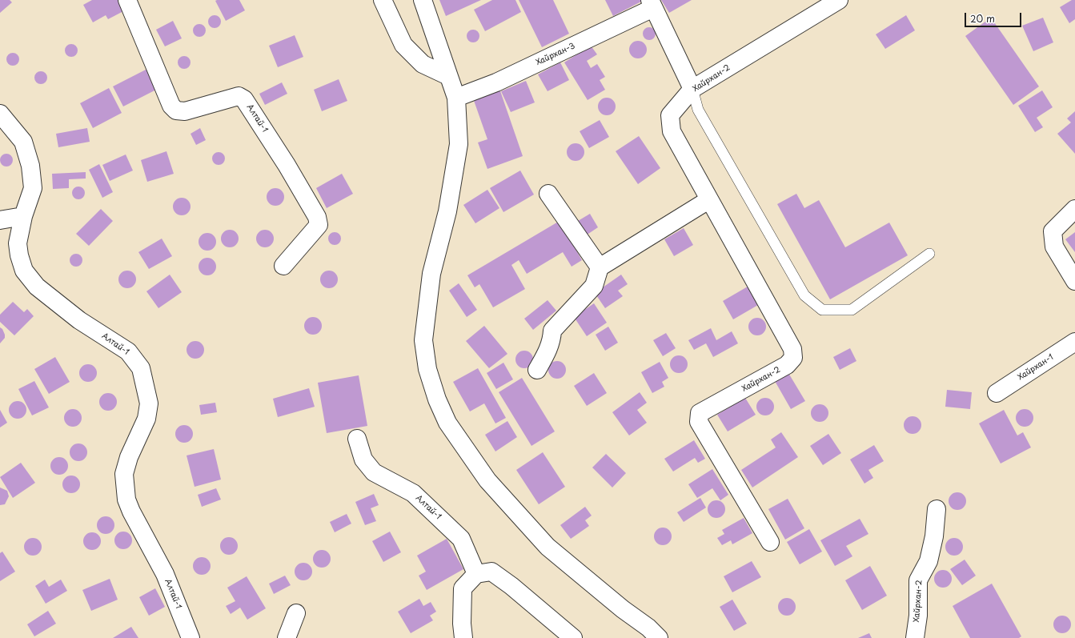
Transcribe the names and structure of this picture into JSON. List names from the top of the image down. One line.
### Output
{"streets":{"street":["Хайрхан-3","Хайрхан-2","Алтай-1","Хайрхан-1"]},"crossings":[["Хайрхан-3","Хайрхан-2"]],"scale_bar":"20 m"}
